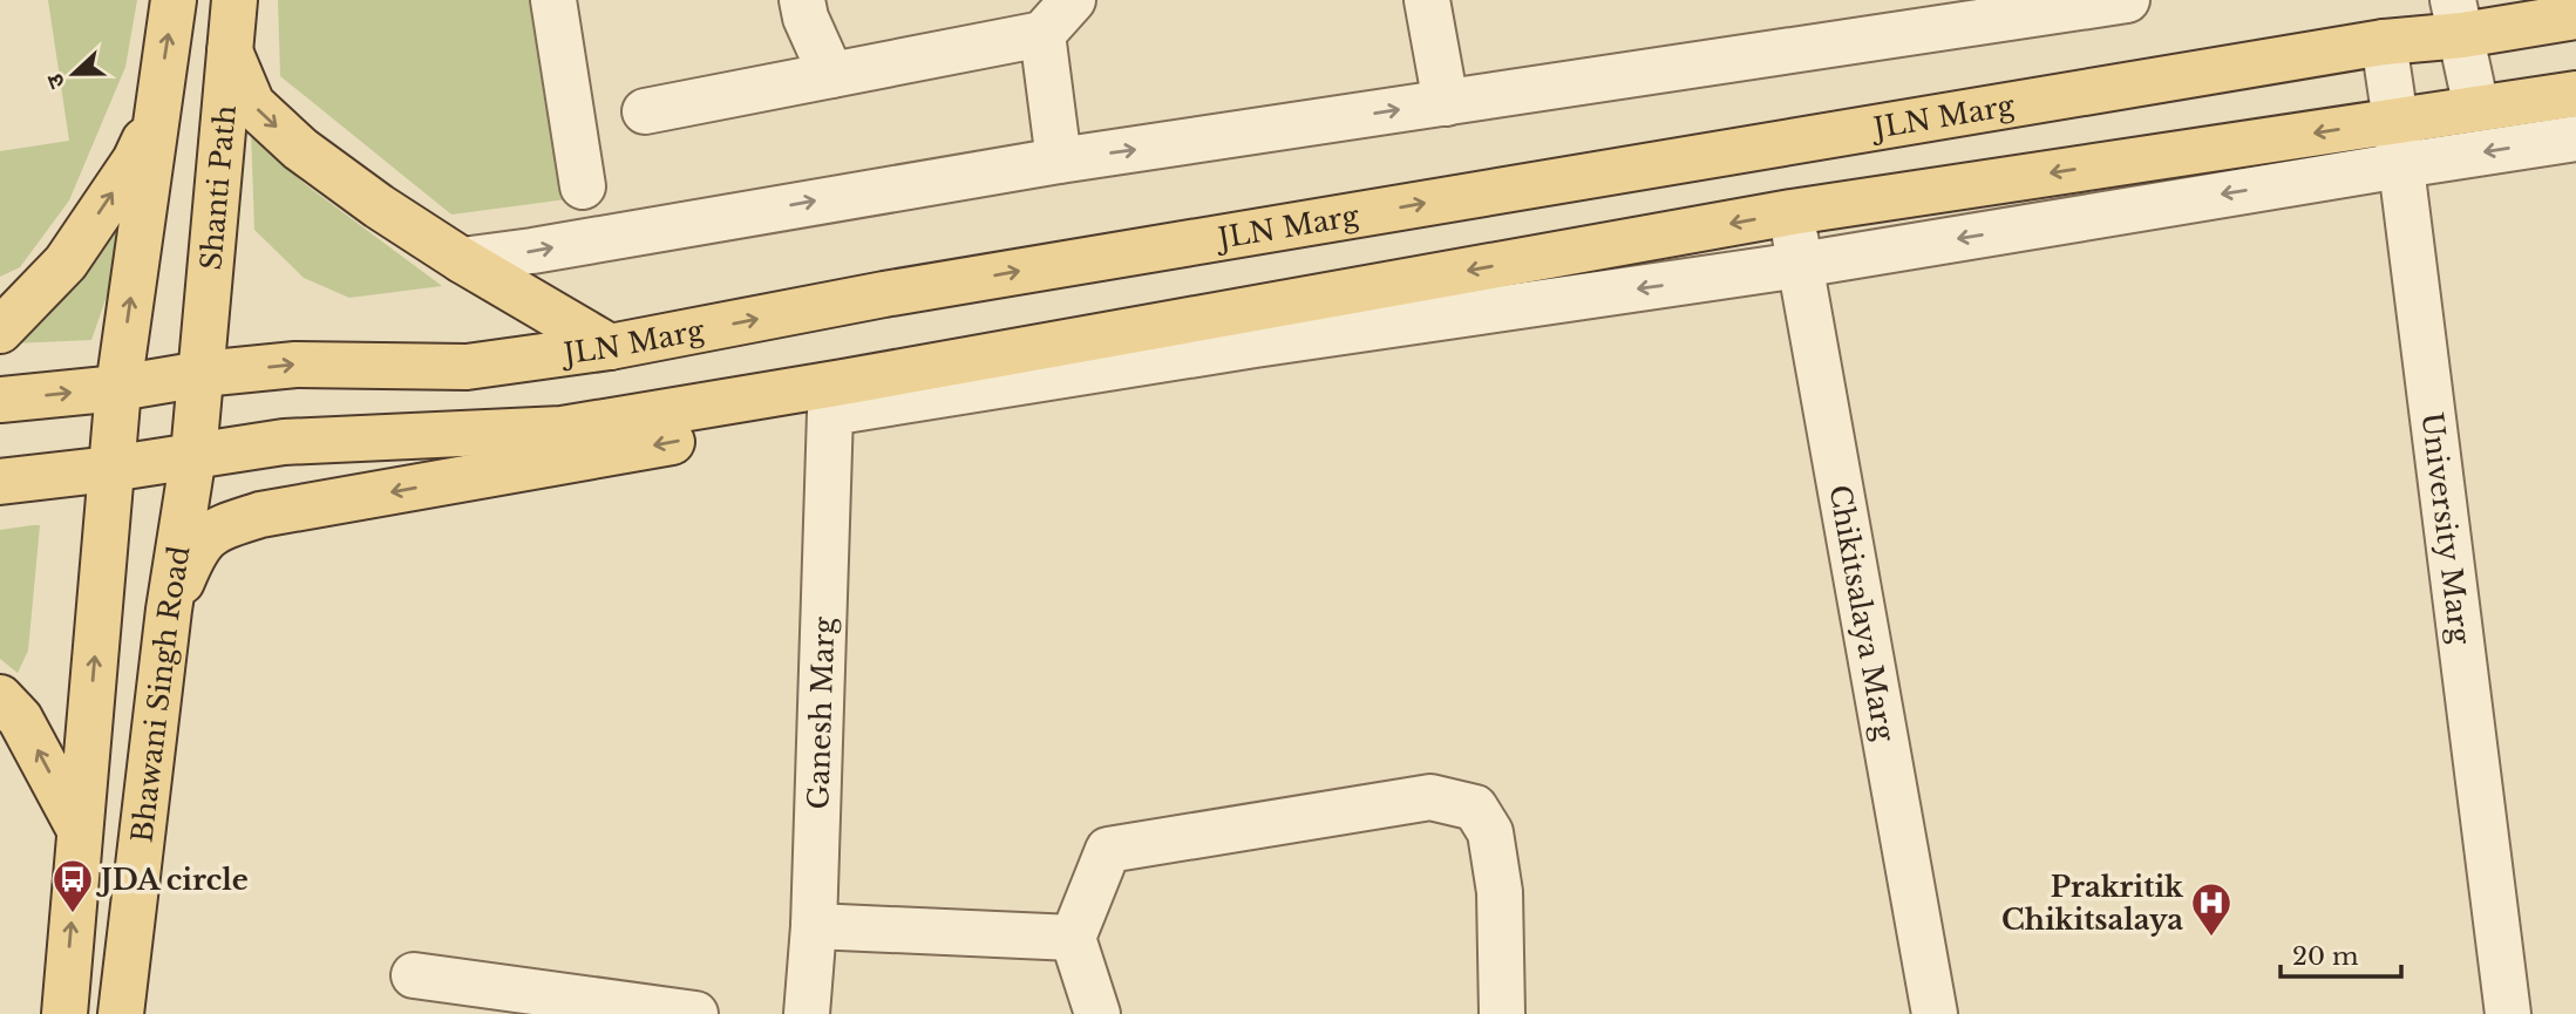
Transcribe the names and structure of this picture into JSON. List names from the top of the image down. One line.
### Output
{"streets":{"main road":["JLN Marg","Shanti Path","Bhawani Singh Road"],"street":["University Marg","Chikitsalaya Marg","Ganesh Marg"]},"crossings":[["JLN Marg","Shanti Path"],["JLN Marg","University Marg"],["JLN Marg","Bhawani Singh Road"],["Shanti Path","Bhawani Singh Road"]],"places":{"bus stop":["JDA circle"],"hospital":["Prakritik Chikitsalaya"]},"scale_bar":"20 m","north":"left"}
